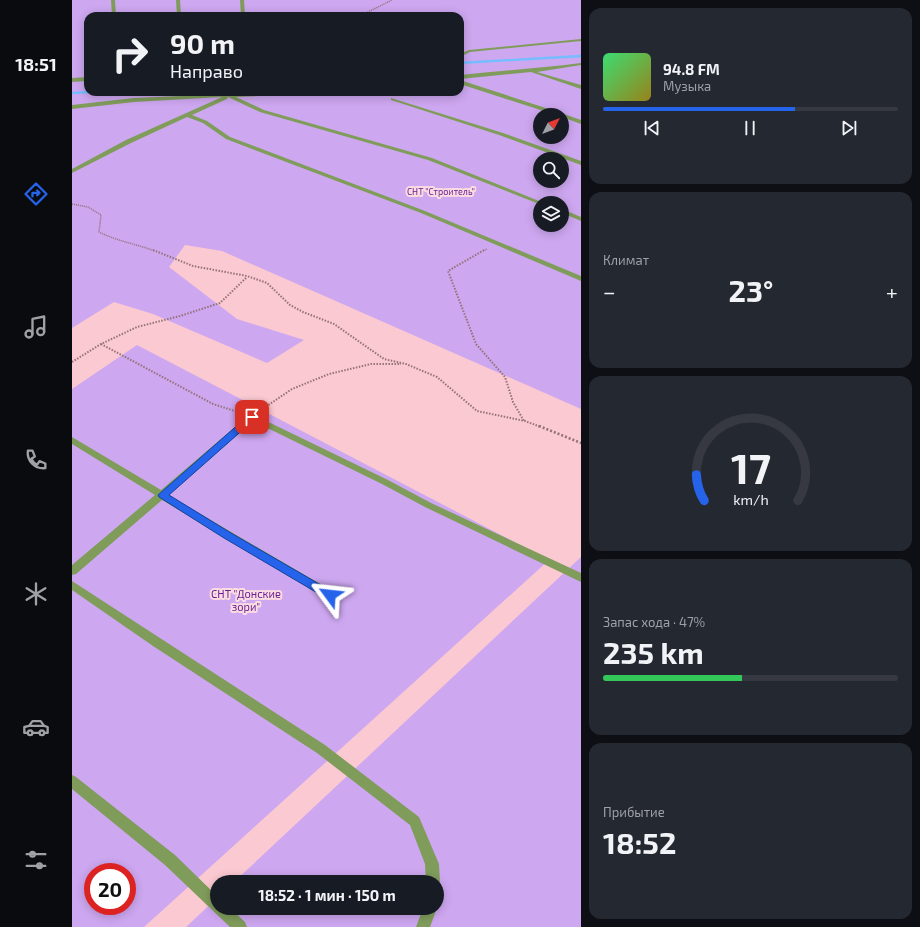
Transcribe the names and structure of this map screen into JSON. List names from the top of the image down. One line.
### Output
{"parks":["СНТ \"Строитель\"","СНТ \"Донские зори\""],"north":"top right","page":{"tabs":"18:51","turn":["90 m","Направо"],"song":["94.8 FM","Музыка"],"tile":["Климат",["Запас хода · 47%","235 km"],["Прибытие","18:52"]],"heat":["−","23°","+"],"limit":"20","trip":"18:52 · 1 мин · 150 m","gauge":["17","km/h"]}}
